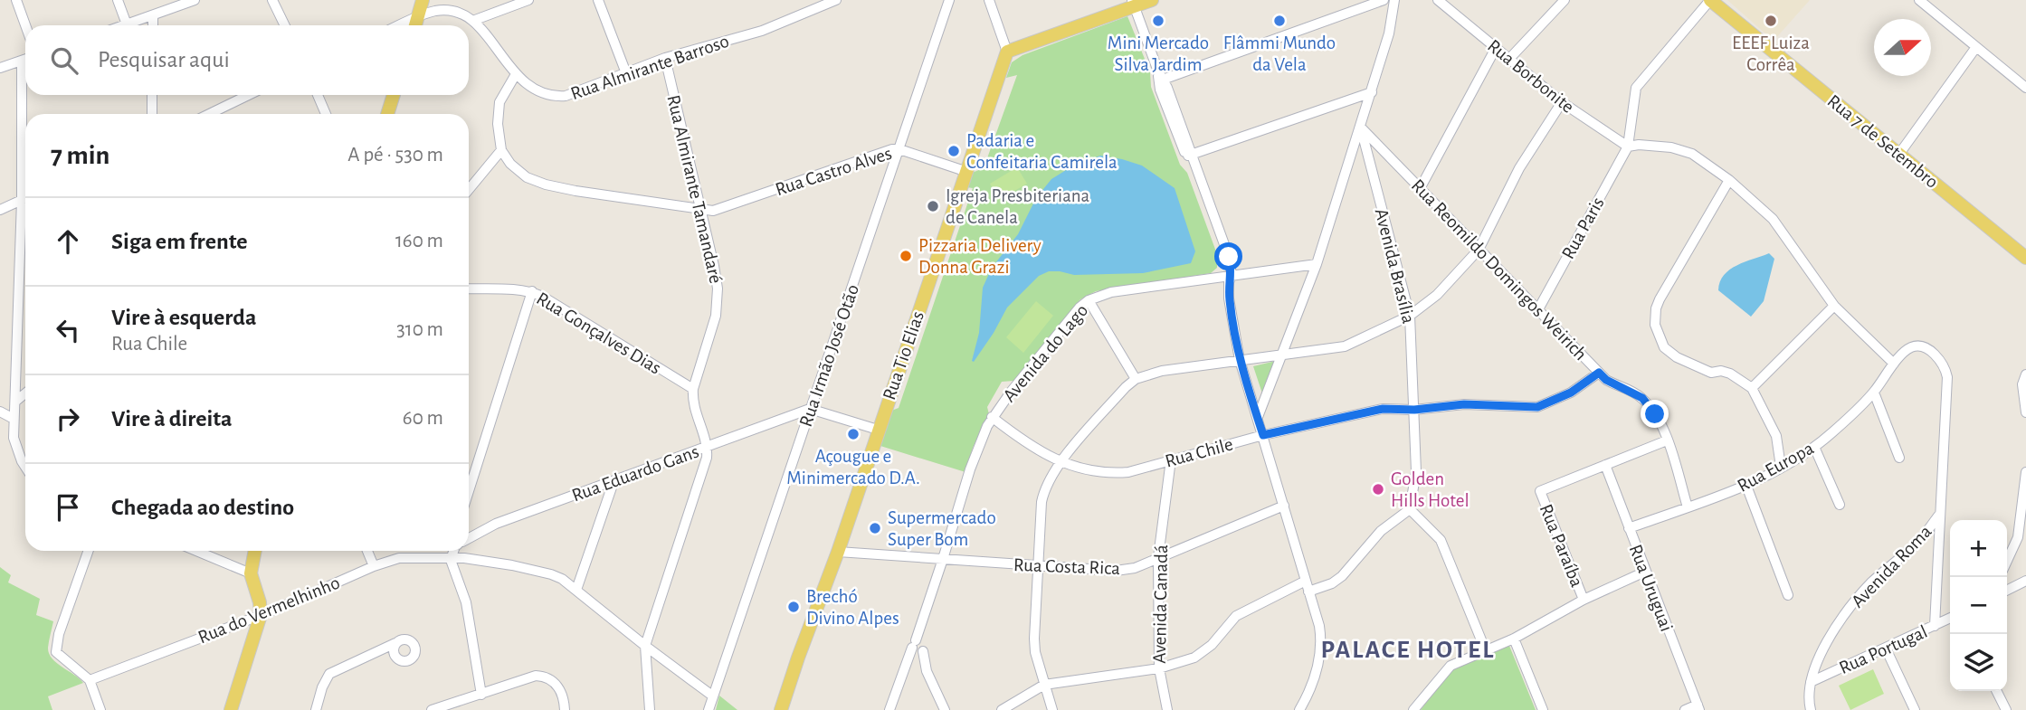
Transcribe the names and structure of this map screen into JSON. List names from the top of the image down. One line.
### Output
{"streets":{"main road":["Rua 7 de Setembro","Rua Tio Elias"],"street":["Rua Almirante Barroso","Rua Borbonite","Rua Castro Alves","Rua Almirante Tamandaré","Rua Paris","Avenida Brasília","Rua Reomildo Domingos Weirich","Rua Gonçalves Dias","Avenida do Lago","Rua Irmão José Otão","Rua Chile","Rua Europa","Rua Eduardo Gans","Rua Paraíba","Rua Costa Rica","Avenida Roma","Rua Uruguai","Avenida Canadá","Rua do Vermelhinho","Rua Portugal"]},"crossings":[["Rua Almirante Barroso","Rua Almirante Tamandaré"],["Rua Borbonite","Rua Paris"],["Rua Castro Alves","Rua Almirante Tamandaré"],["Rua Castro Alves","Rua Irmão José Otão"],["Rua Castro Alves","Rua Tio Elias"],["Rua Almirante Tamandaré","Rua Gonçalves Dias"],["Rua Almirante Tamandaré","Rua Eduardo Gans"],["Rua Paris","Rua Reomildo Domingos Weirich"],["Avenida Brasília","Rua Reomildo Domingos Weirich"],["Avenida Brasília","Rua Chile"],["Rua Reomildo Domingos Weirich","Rua Chile"],["Rua Reomildo Domingos Weirich","Rua Europa"],["Avenida do Lago","Rua Chile"],["Avenida do Lago","Rua Costa Rica"],["Rua Irmão José Otão","Rua Eduardo Gans"],["Rua Irmão José Otão","Rua do Vermelhinho"],["Rua Tio Elias","Rua Costa Rica"],["Rua Chile","Avenida Canadá"],["Rua Europa","Avenida Roma"],["Rua Europa","Rua Uruguai"],["Rua Eduardo Gans","Rua do Vermelhinho"],["Rua Paraíba","Rua Uruguai"],["Rua Costa Rica","Avenida Canadá"],["Avenida Roma","Rua Portugal"]],"districts":["PALACE HOTEL"],"places":["Mini Mercado Silva Jardim","Flâmmi Mundo da Vela","EEEF Luiza Corrêa","Padaria e Confeitaria Camirela","Igreja Presbiteriana de Canela","Pizzaria Delivery Donna Grazi","Açougue e Minimercado D.A.","Golden Hills Hotel","Supermercado Super Bom","Brechó Divino Alpes"],"north":"right","page":{"search":"Pesquisar aqui","heading":["7 min","A pé · 530 m"],"list":[["Siga em frente","160 m"],["Vire à esquerda","Rua Chile","310 m"],["Vire à direita","60 m"],"Chegada ao destino"],"map_buttons":["+","−"]}}
